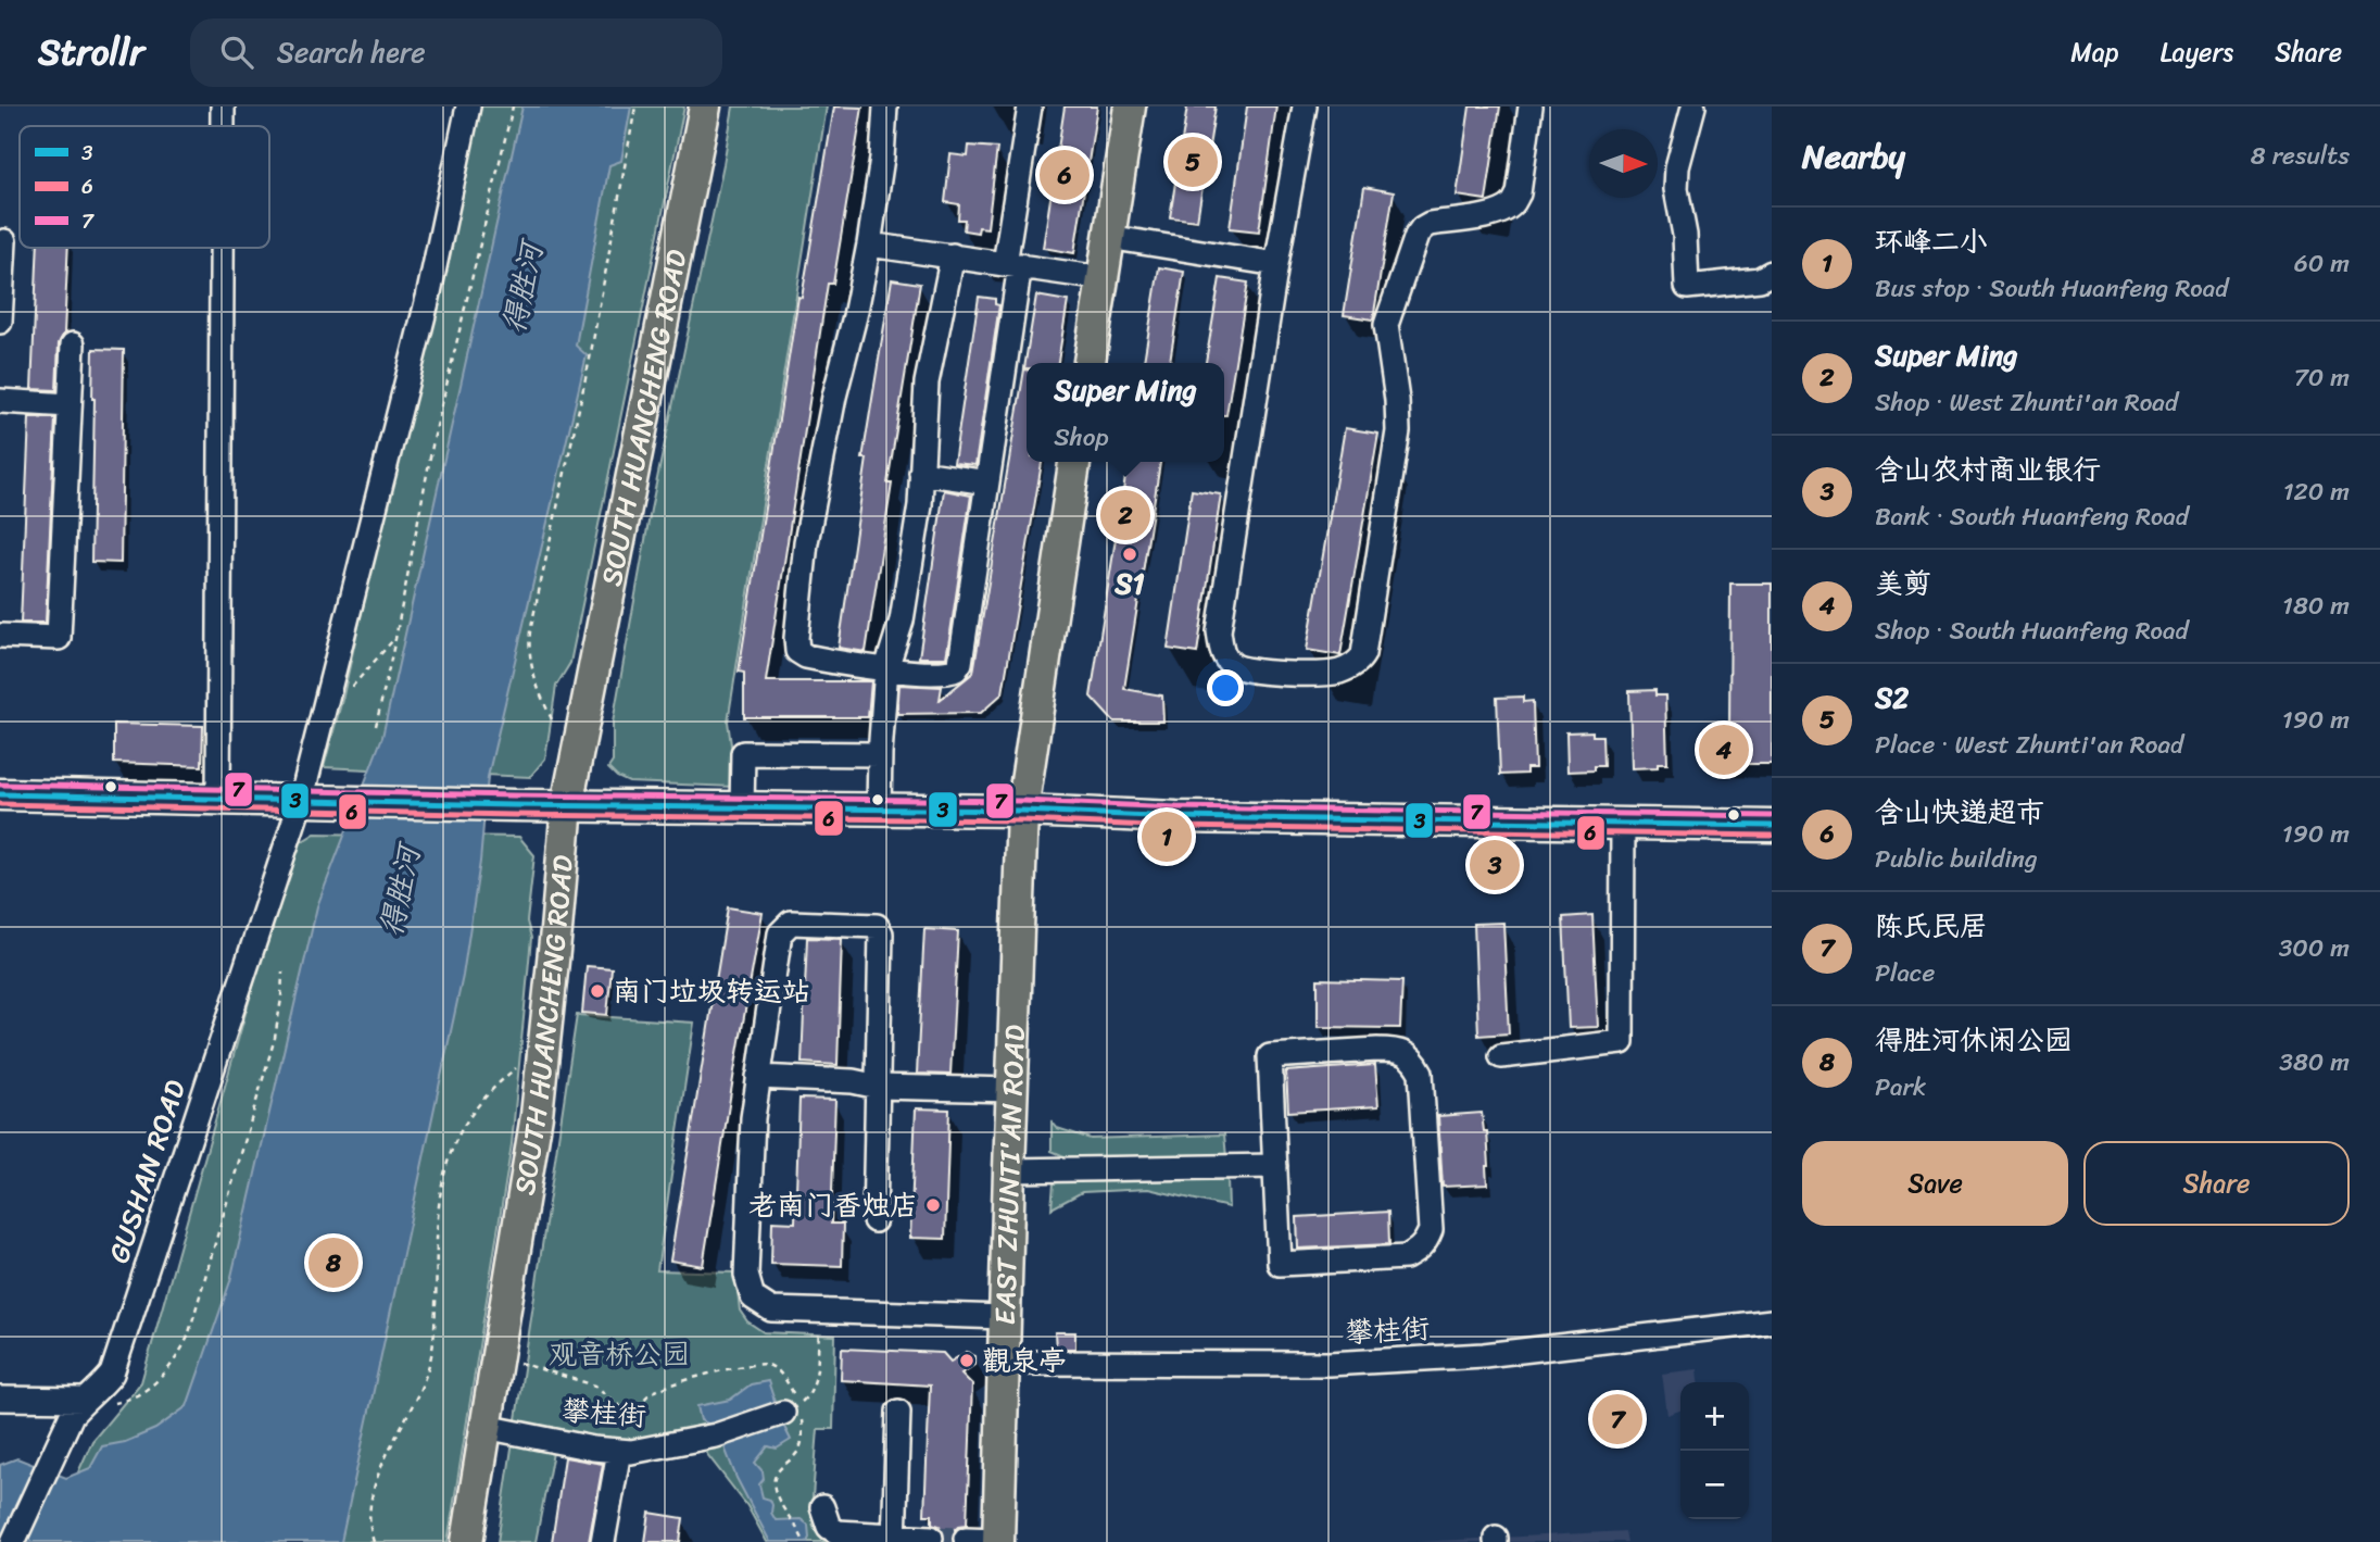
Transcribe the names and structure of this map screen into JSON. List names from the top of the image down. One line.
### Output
{"streets":{"main road":["SOUTH HUANCHENG ROAD","EAST ZHUNTI'AN ROAD"],"street":["GUSHAN ROAD","攀桂街"]},"crossings":[["SOUTH HUANCHENG ROAD","攀桂街"],["EAST ZHUNTI'AN ROAD","攀桂街"]],"water":["得胜河"],"parks":["观音桥公园"],"places":["S1","南门垃圾转运站","老南门香烛店","觀泉亭"],"lines":["transit line 7","transit line 3","transit line 6"],"legend":["3","6","7"],"north":"right","page":{"header":"Strollr","search":"Search here","nav":["Map","Layers","Share"],"heading":["Nearby","8 results"],"pins":["5","6","2","4","1","3","8","7"],"list":[{"mark":"1","name":"环峰二小","note":"Bus stop · South Huanfeng Road","value":"60 m"},{"mark":"2","name":"Super Ming","note":"Shop · West Zhunti'an Road","value":"70 m"},{"mark":"3","name":"含山农村商业银行","note":"Bank · South Huanfeng Road","value":"120 m"},{"mark":"4","name":"美剪","note":"Shop · South Huanfeng Road","value":"180 m"},{"mark":"5","name":"S2","note":"Place · West Zhunti'an Road","value":"190 m"},{"mark":"6","name":"含山快递超市","note":"Public building","value":"190 m"},{"mark":"7","name":"陈氏民居","note":"Place","value":"300 m"},{"mark":"8","name":"得胜河休闲公园","note":"Park","value":"380 m"}],"popup":["Super Ming","Shop"],"buttons":["Save","Share"],"map_buttons":["+","−"]}}
